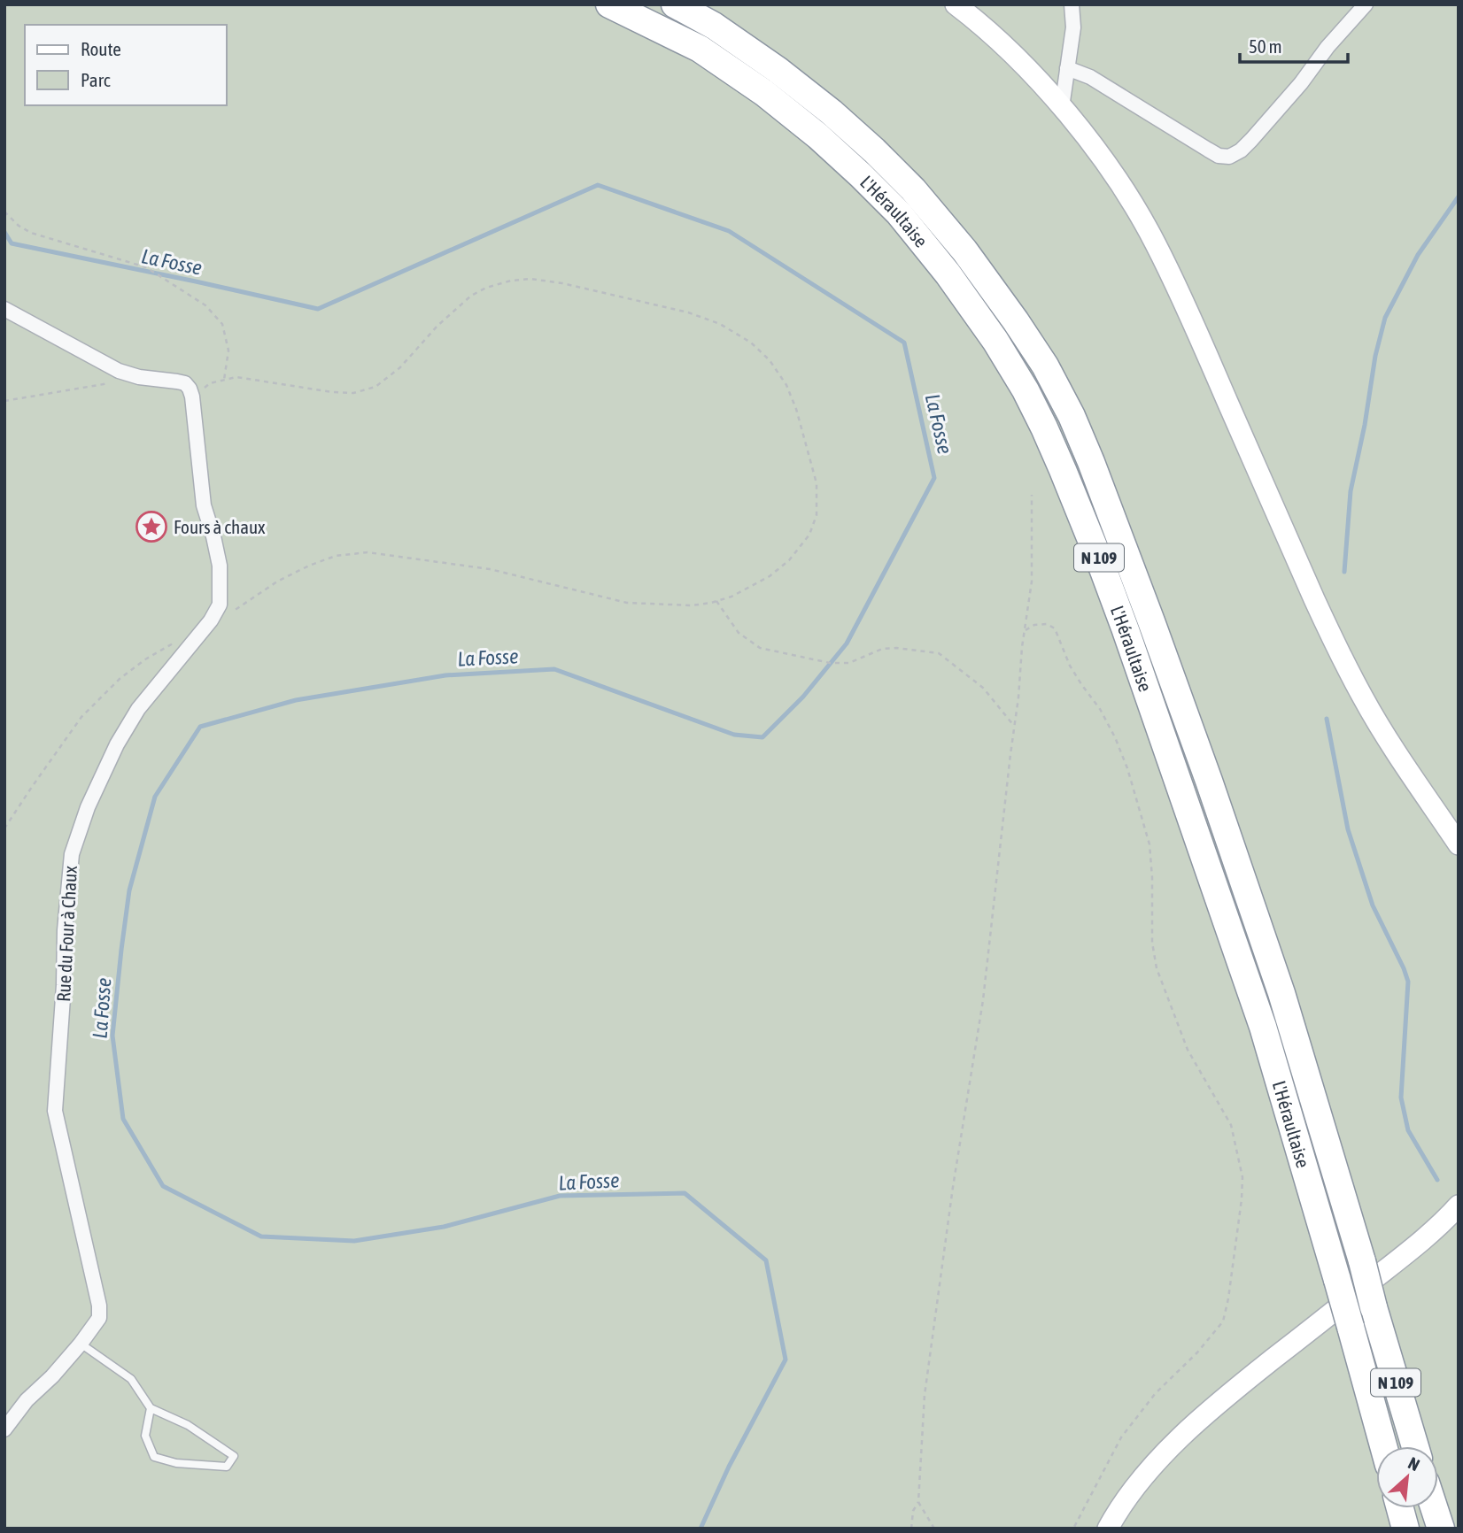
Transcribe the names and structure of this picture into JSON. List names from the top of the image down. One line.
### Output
{"streets":{"highway":["L'Héraultaise","N 109"],"street":["Rue du Four à Chaux"]},"water":["La Fosse"],"places":{"place":["Fours à chaux"]},"legend":["Route","Parc"],"scale_bar":"50 m","north":"top right"}
